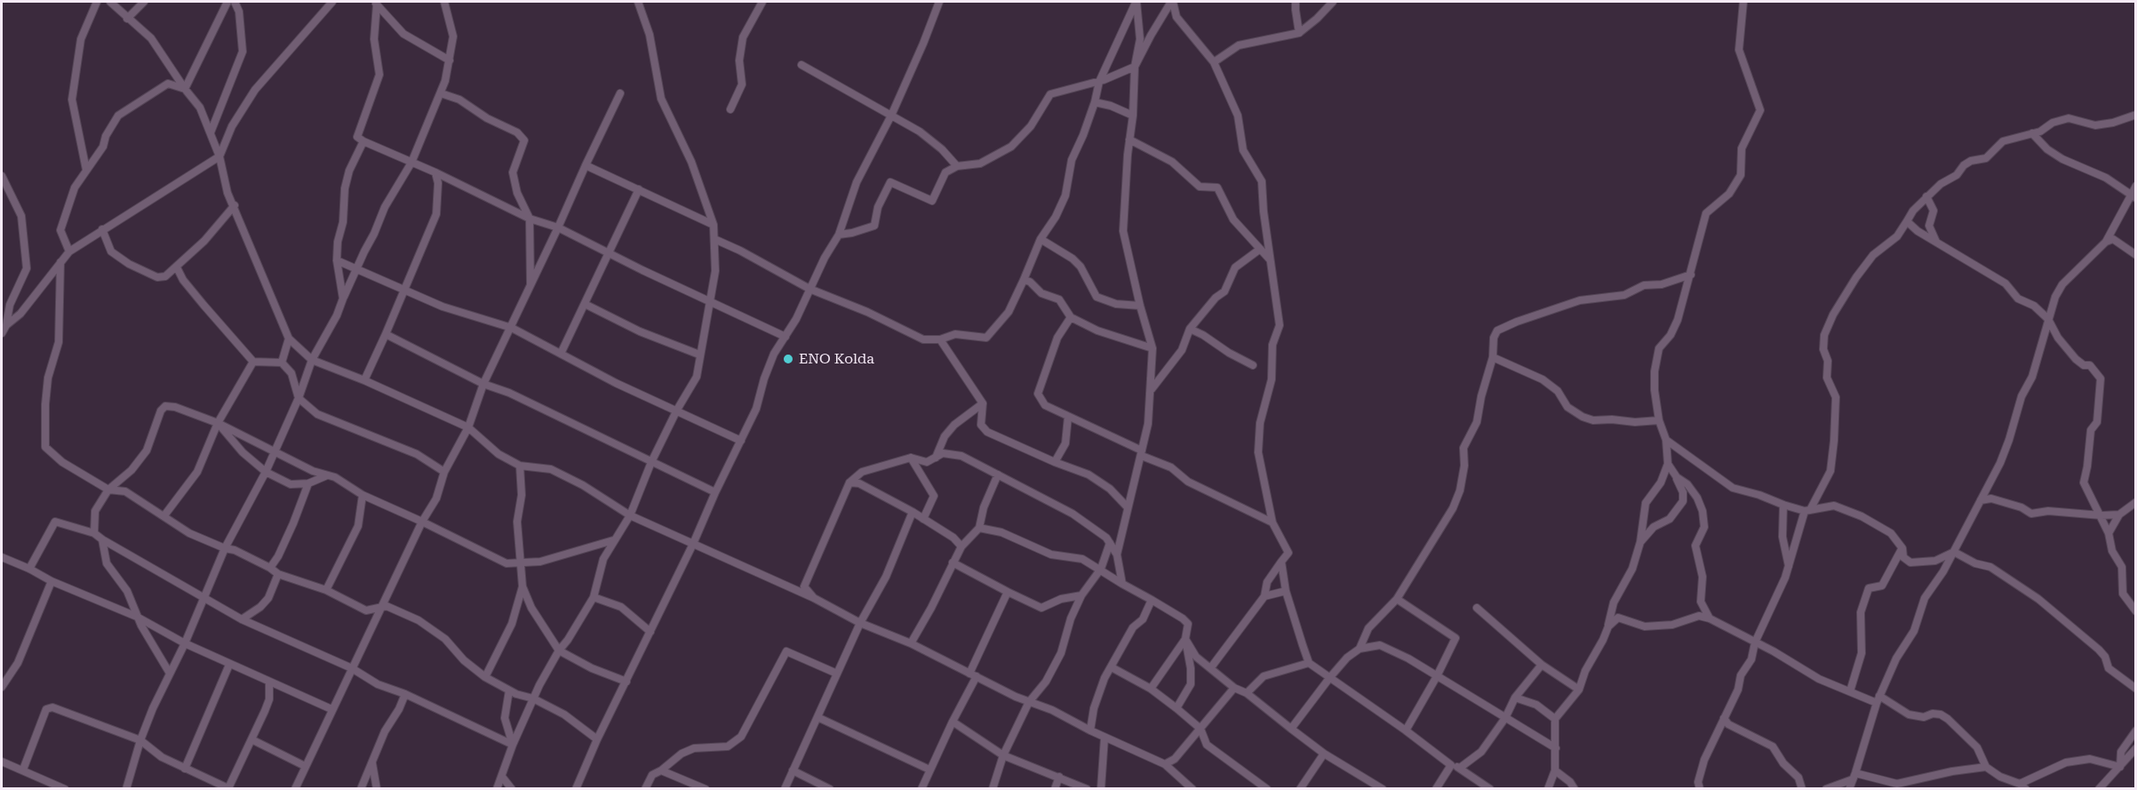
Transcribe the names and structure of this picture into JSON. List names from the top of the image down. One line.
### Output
{"places":["ENO Kolda"]}
